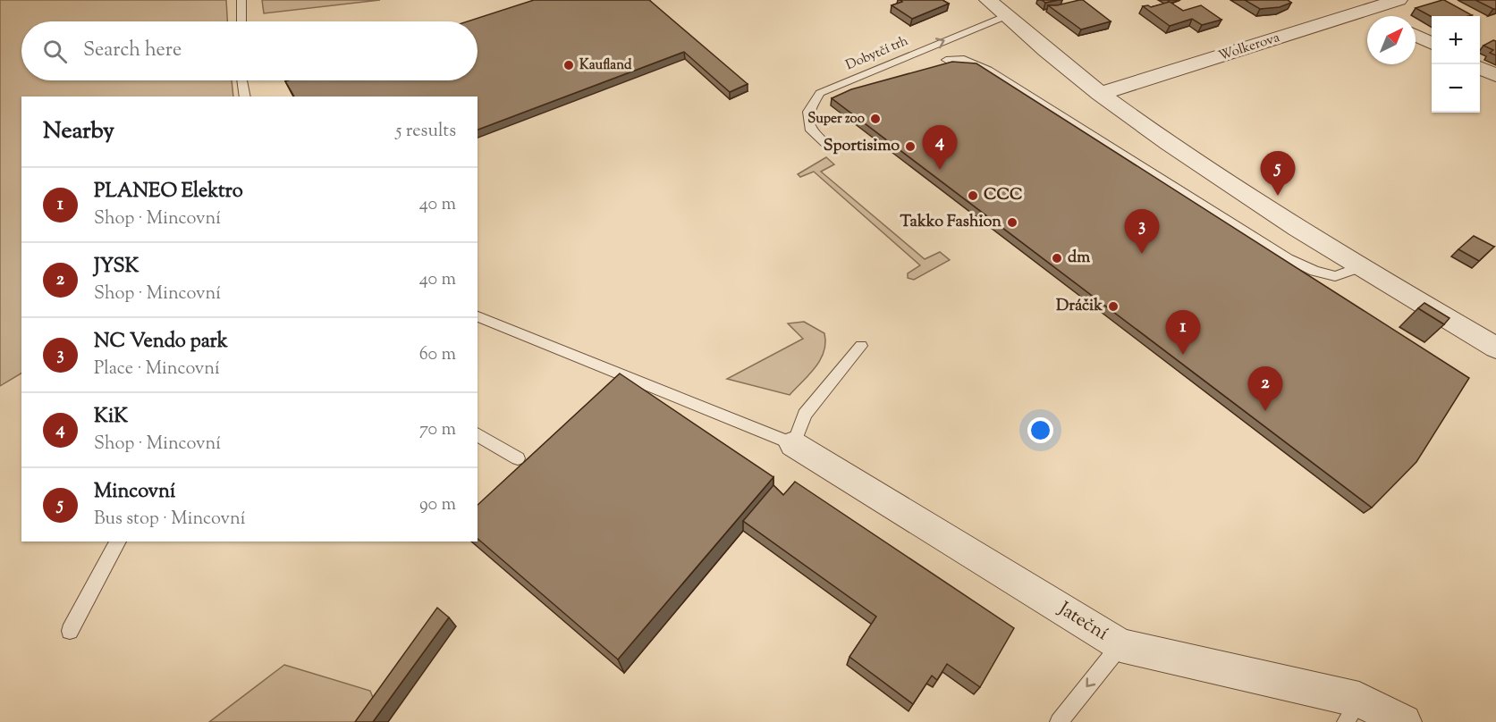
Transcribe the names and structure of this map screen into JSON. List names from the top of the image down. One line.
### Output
{"streets":{"street":["Wolkerova","Jateční"],"lane":["Dobytčí trh"]},"one_way":["Dobytčí trh"],"places":["Kaufland","Super zoo","Sportisimo","CCC","Takko Fashion","dm","Dráčik"],"north":"top right","page":{"map_buttons":["+","−"],"search":"Search here","heading":["Nearby","5 results"],"pins":["4","5","3","1","2"],"list":[{"mark":"1","name":"PLANEO Elektro","note":"Shop · Mincovní","value":"40 m"},{"mark":"2","name":"JYSK","note":"Shop · Mincovní","value":"40 m"},{"mark":"3","name":"NC Vendo park","note":"Place · Mincovní","value":"60 m"},{"mark":"4","name":"KiK","note":"Shop · Mincovní","value":"70 m"},{"mark":"5","name":"Mincovní","note":"Bus stop · Mincovní","value":"90 m"}]}}
